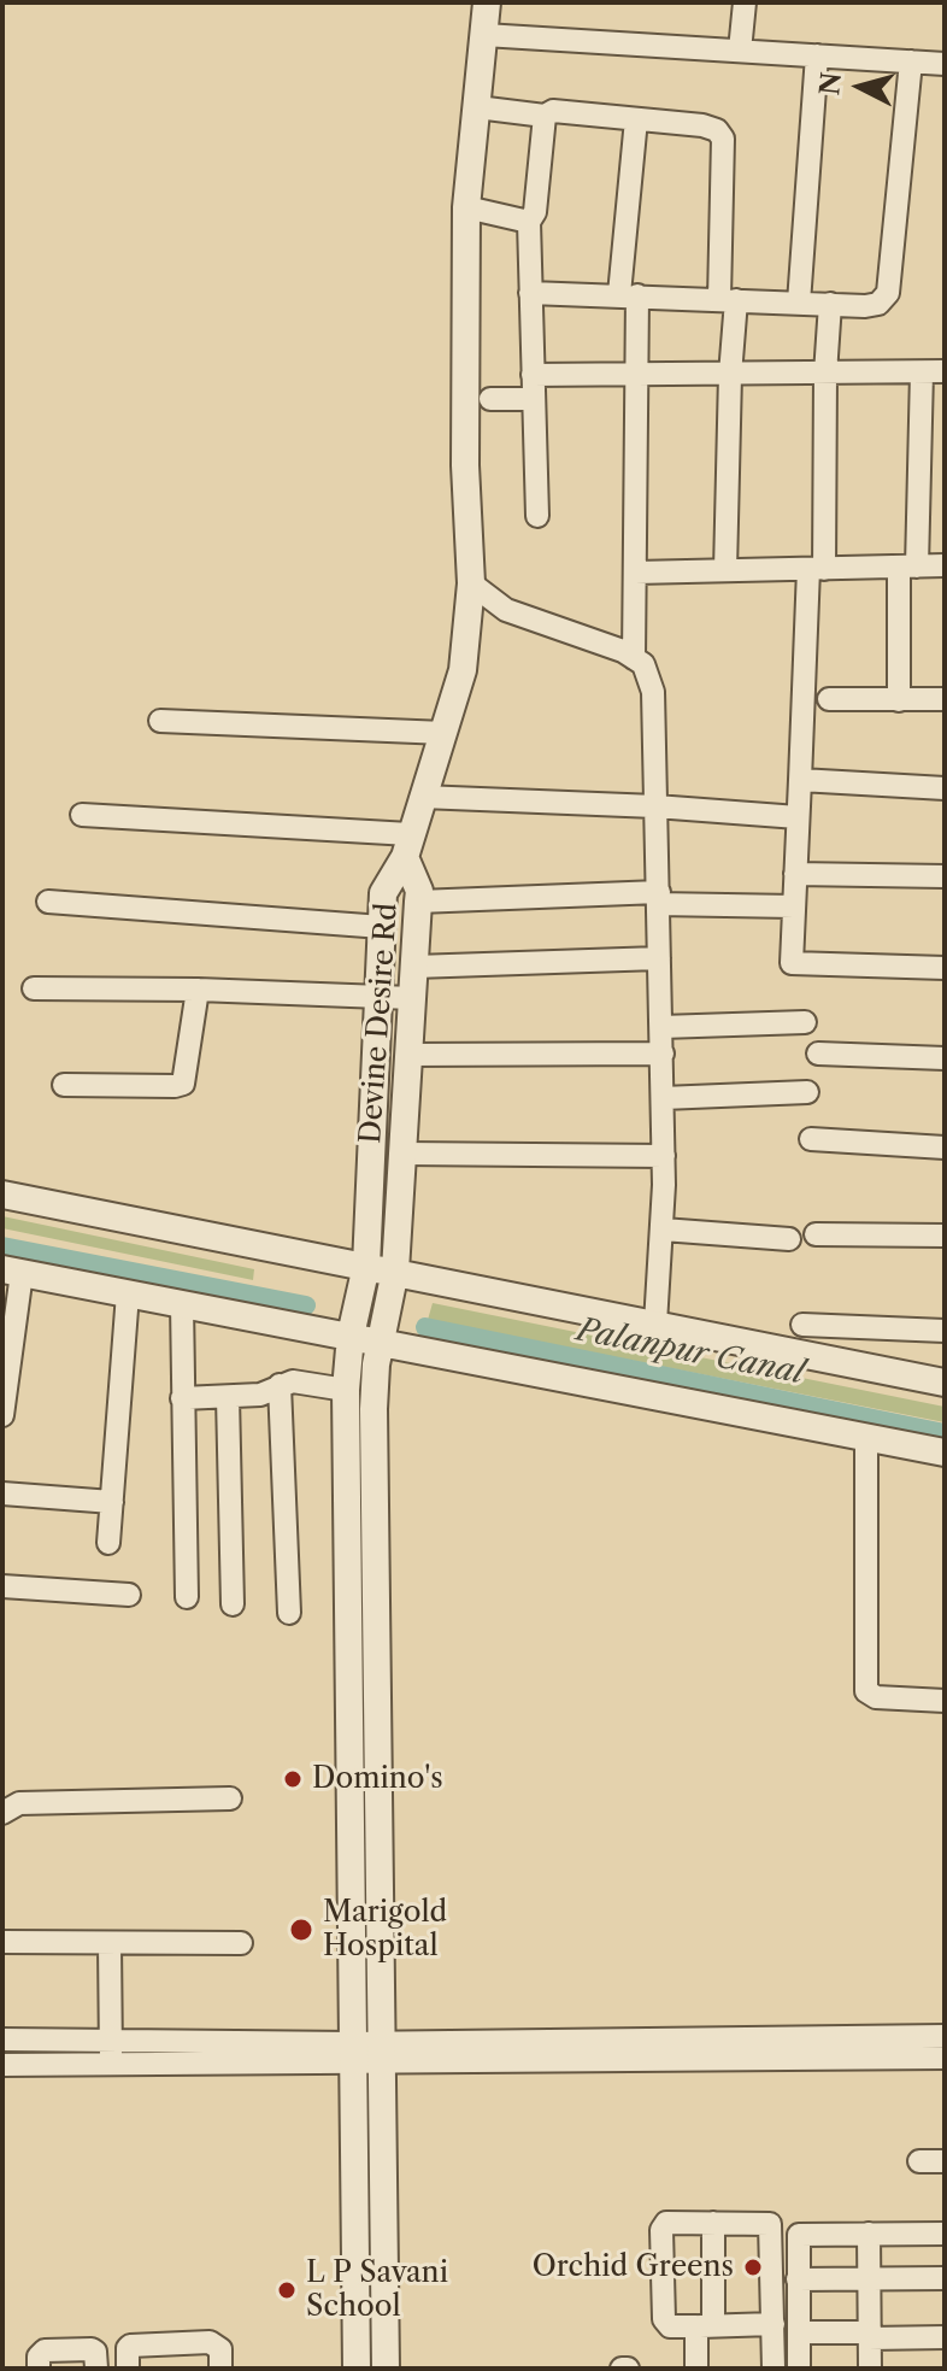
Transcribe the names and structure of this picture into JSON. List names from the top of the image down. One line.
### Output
{"streets":{"street":["Devine Desire Rd"]},"water":["Palanpur Canal"],"places":["Domino's","Marigold Hospital","Orchid Greens","L P Savani School"],"north":"left"}
